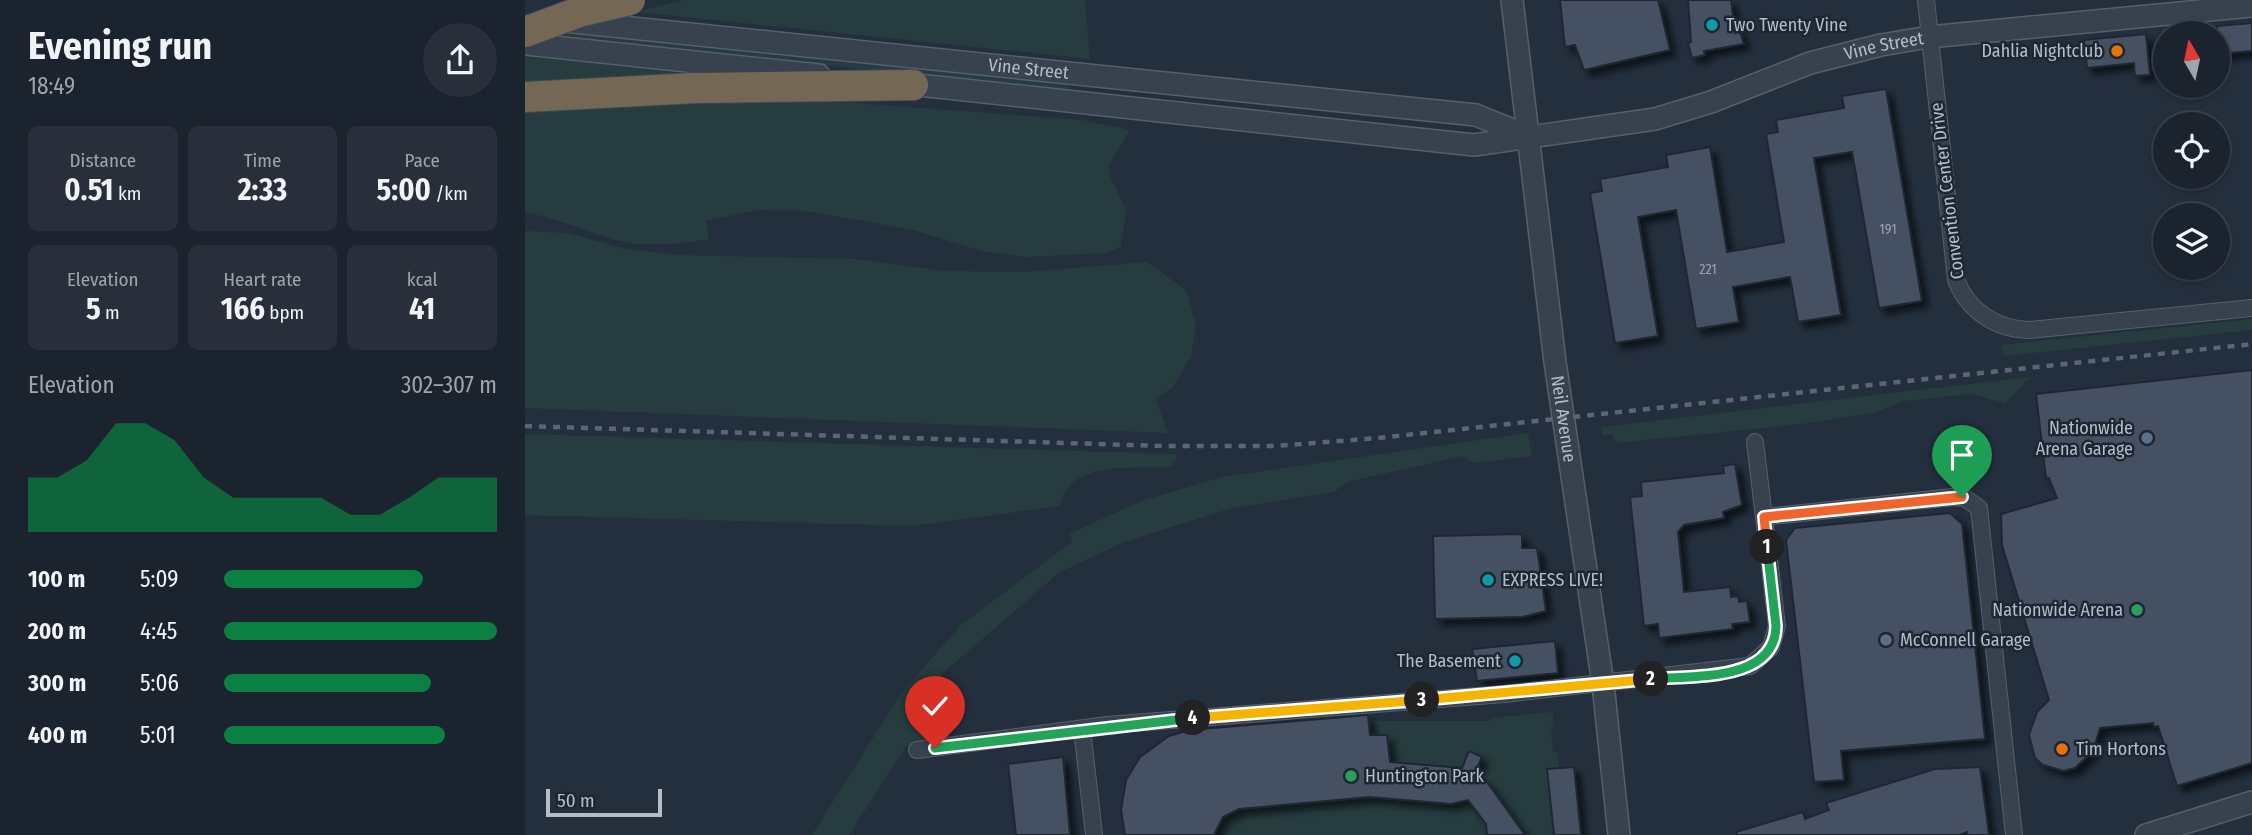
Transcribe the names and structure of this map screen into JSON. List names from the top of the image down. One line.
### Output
{"streets":{"street":["Vine Street","Convention Center Drive","Neil Avenue"]},"crossings":[["Vine Street","Convention Center Drive"],["Vine Street","Neil Avenue"]],"places":["Two Twenty Vine","Dahlia Nightclub","Nationwide Arena Garage","EXPRESS LIVE!","Nationwide Arena","McConnell Garage","The Basement","Tim Hortons","Huntington Park"],"house_numbers":["191","221"],"scale_bar":"50 m","north":"top","page":{"heading":["Evening run","18:49"],"stats":[["Distance","0.51 km"],["Time","2:33"],["Pace","5:00 /km"],["Elevation","5 m"],["Heart rate","166 bpm"],["kcal","41"]],"chart":["Elevation","302–307 m"],"pins":["1","2","3","4"],"list":[{"name":"100 m","note":"5:09"},{"name":"200 m","note":"4:45"},{"name":"300 m","note":"5:06"},{"name":"400 m","note":"5:01"}],"scale":"50 m"}}
